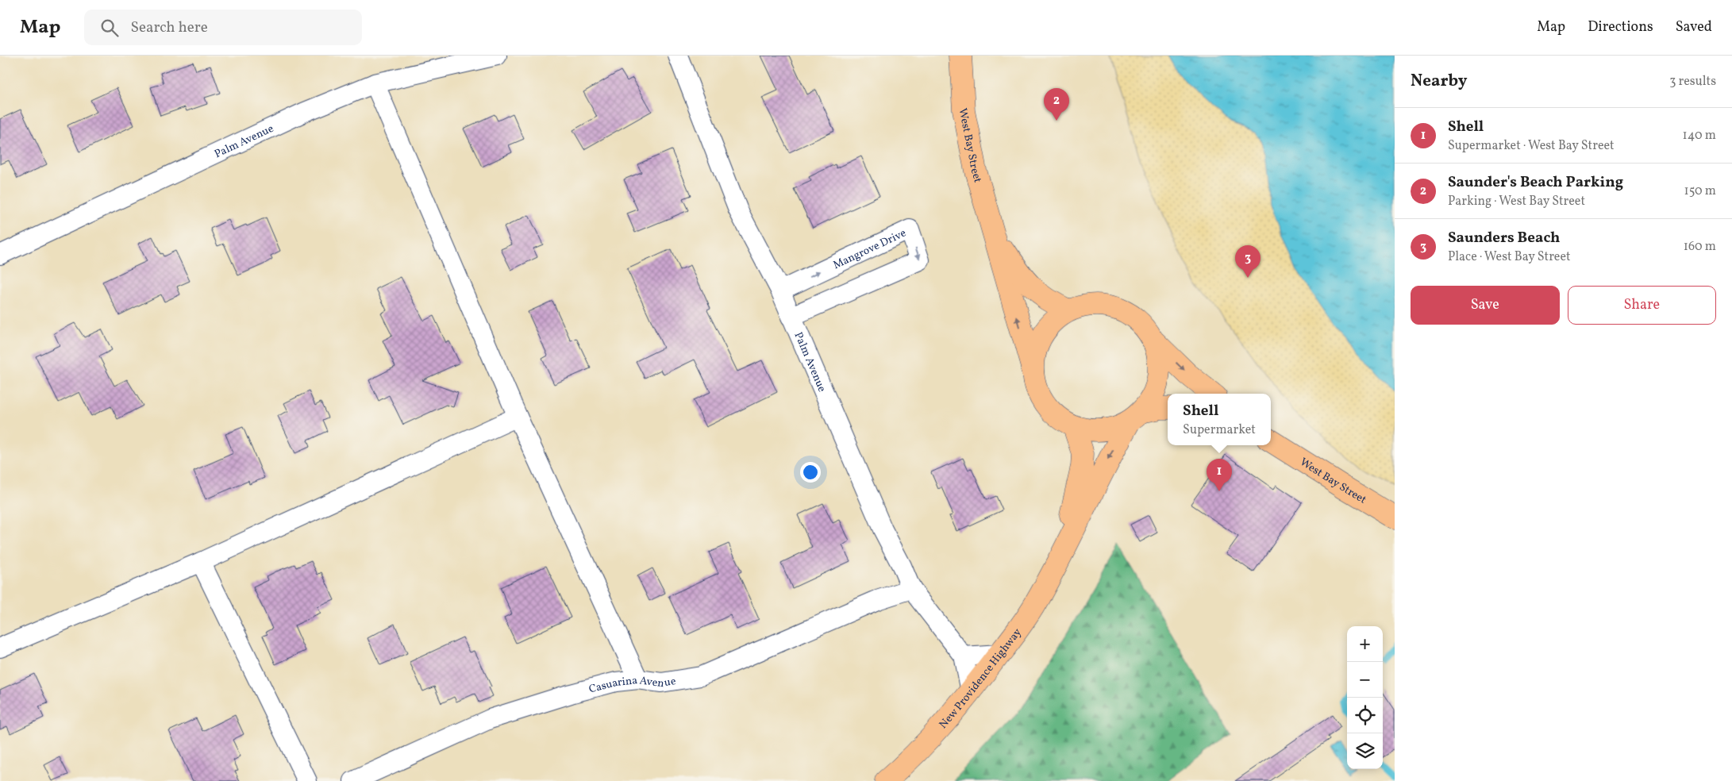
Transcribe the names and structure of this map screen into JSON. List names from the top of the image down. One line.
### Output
{"streets":{"main road":["West Bay Street","New Providence Highway"],"street":["Palm Avenue","Mangrove Drive","Casuarina Avenue"]},"crossings":[["Palm Avenue","Mangrove Drive"],["Palm Avenue","New Providence Highway"],["Palm Avenue","Casuarina Avenue"],["West Bay Street","New Providence Highway"]],"page":{"header":"Map","search":"Search here","nav":["Map","Directions","Saved"],"heading":["Nearby","3 results"],"pins":["2","3","1"],"list":[{"mark":"1","name":"Shell","note":"Supermarket · West Bay Street","value":"140 m"},{"mark":"2","name":"Saunder's Beach Parking","note":"Parking · West Bay Street","value":"150 m"},{"mark":"3","name":"Saunders Beach","note":"Place · West Bay Street","value":"160 m"}],"buttons":["Save","Share"],"popup":["Shell","Supermarket"],"map_buttons":["+","−"]}}
